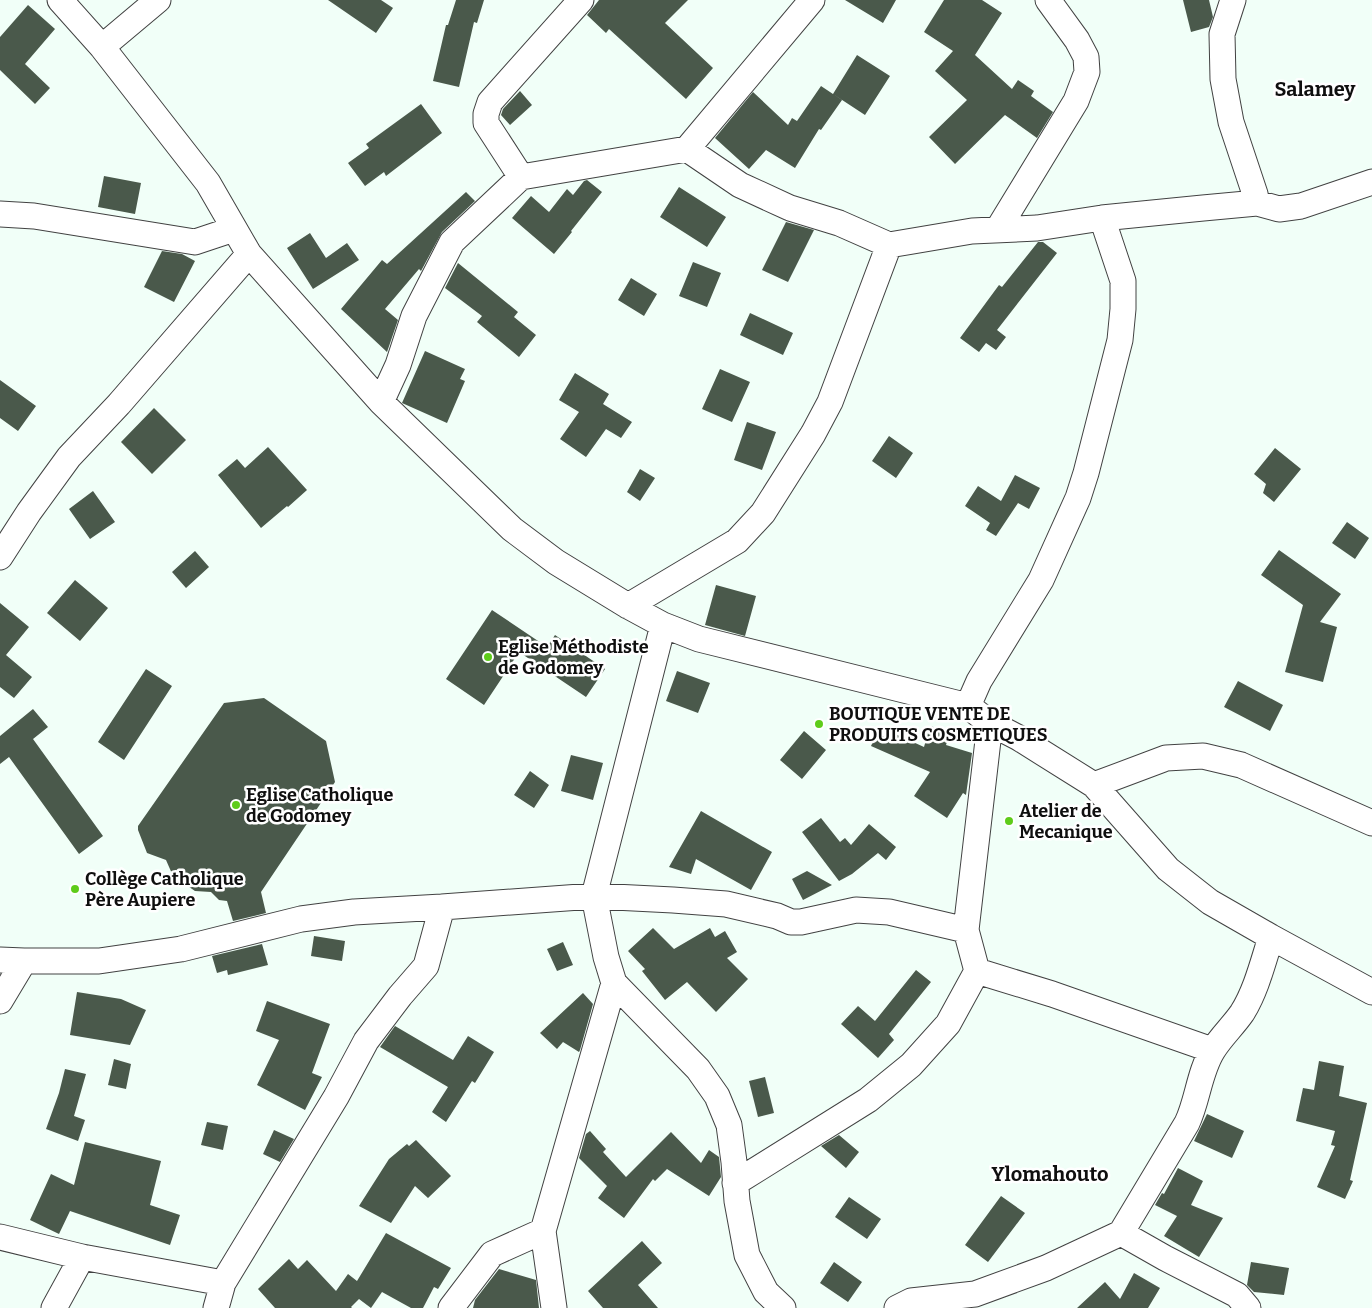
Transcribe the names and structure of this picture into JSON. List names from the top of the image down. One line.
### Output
{"districts":["Salamey","Ylomahouto"],"places":["Eglise Méthodiste de Godomey","BOUTIQUE VENTE DE PRODUITS COSMETIQUES","Eglise Catholique de Godomey","Atelier de Mecanique","Collège Catholique Père Aupiere"]}
